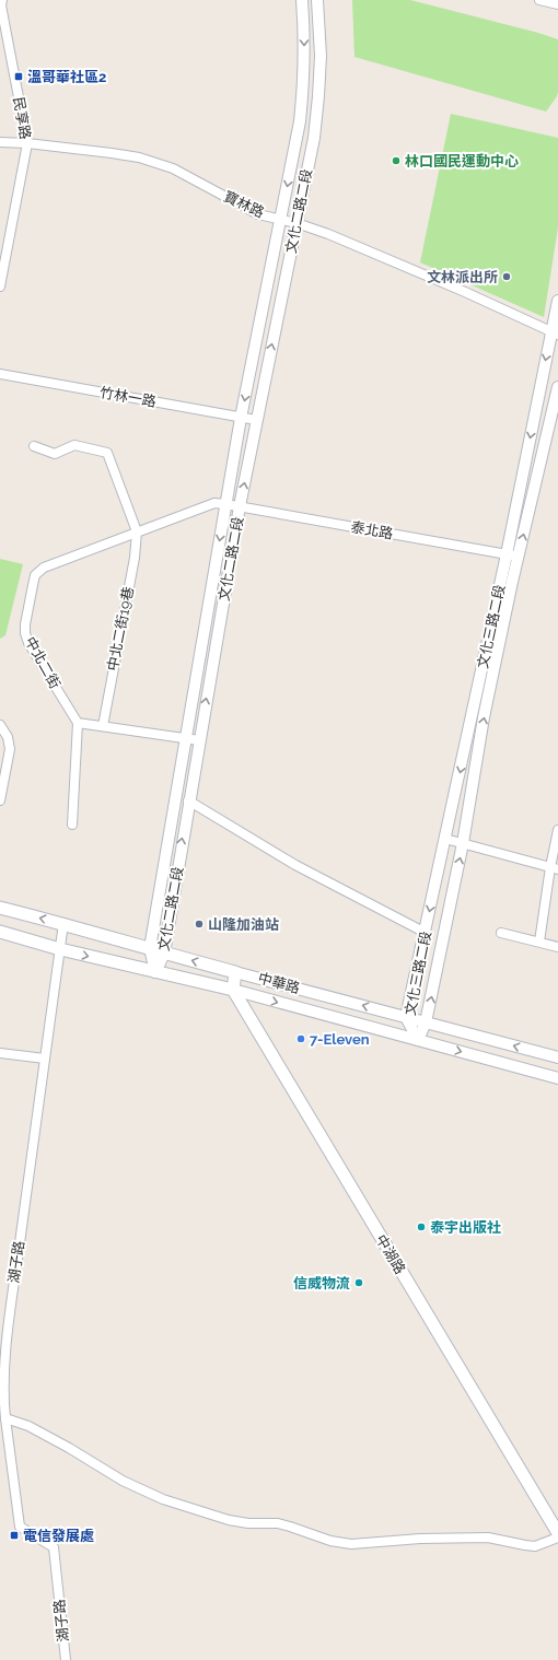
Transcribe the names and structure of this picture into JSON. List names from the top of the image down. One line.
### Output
{"streets":{"main road":["中華路","中湖路"],"street":["民享路","寶林路","文化二路二段","竹林一路","泰北路","文化三路二段","中北二街19巷","中北二街","湖子路"]},"crossings":[["民享路","寶林路"],["寶林路","文化二路二段"],["寶林路","文化三路二段"],["文化二路二段","竹林一路"],["文化二路二段","泰北路"],["文化二路二段","中北二街"],["文化二路二段","中華路"],["泰北路","文化三路二段"],["泰北路","中北二街"],["文化三路二段","中華路"],["中北二街19巷","中北二街"],["中華路","中湖路"],["中華路","湖子路"]],"places":{"transit":["溫哥華社區2","電信發展處"],"other":["林口國民運動中心","文林派出所","山隆加油站","7-Eleven","泰宇出版社","信威物流"]}}
